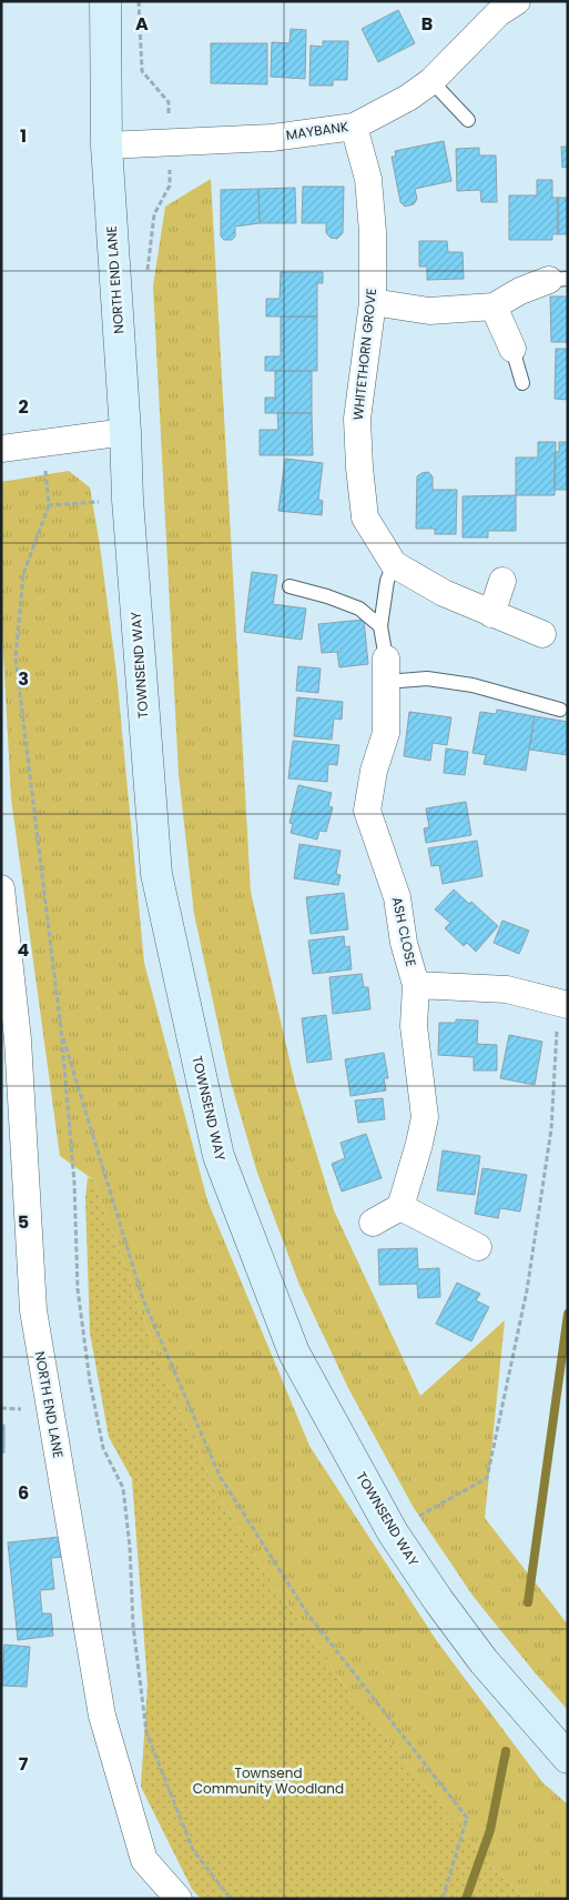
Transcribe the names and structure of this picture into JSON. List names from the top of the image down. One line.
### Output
{"streets":{"main road":["NORTH END LANE","TOWNSEND WAY"],"street":["MAYBANK","WHITETHORN GROVE","ASH CLOSE"]},"crossings":[["MAYBANK","NORTH END LANE"],["MAYBANK","WHITETHORN GROVE"],["NORTH END LANE","TOWNSEND WAY"]],"parks":["Townsend Community Woodland"],"grid":{"columns":["A","B"],"rows":["1","2","3","4","5","6","7"]}}
